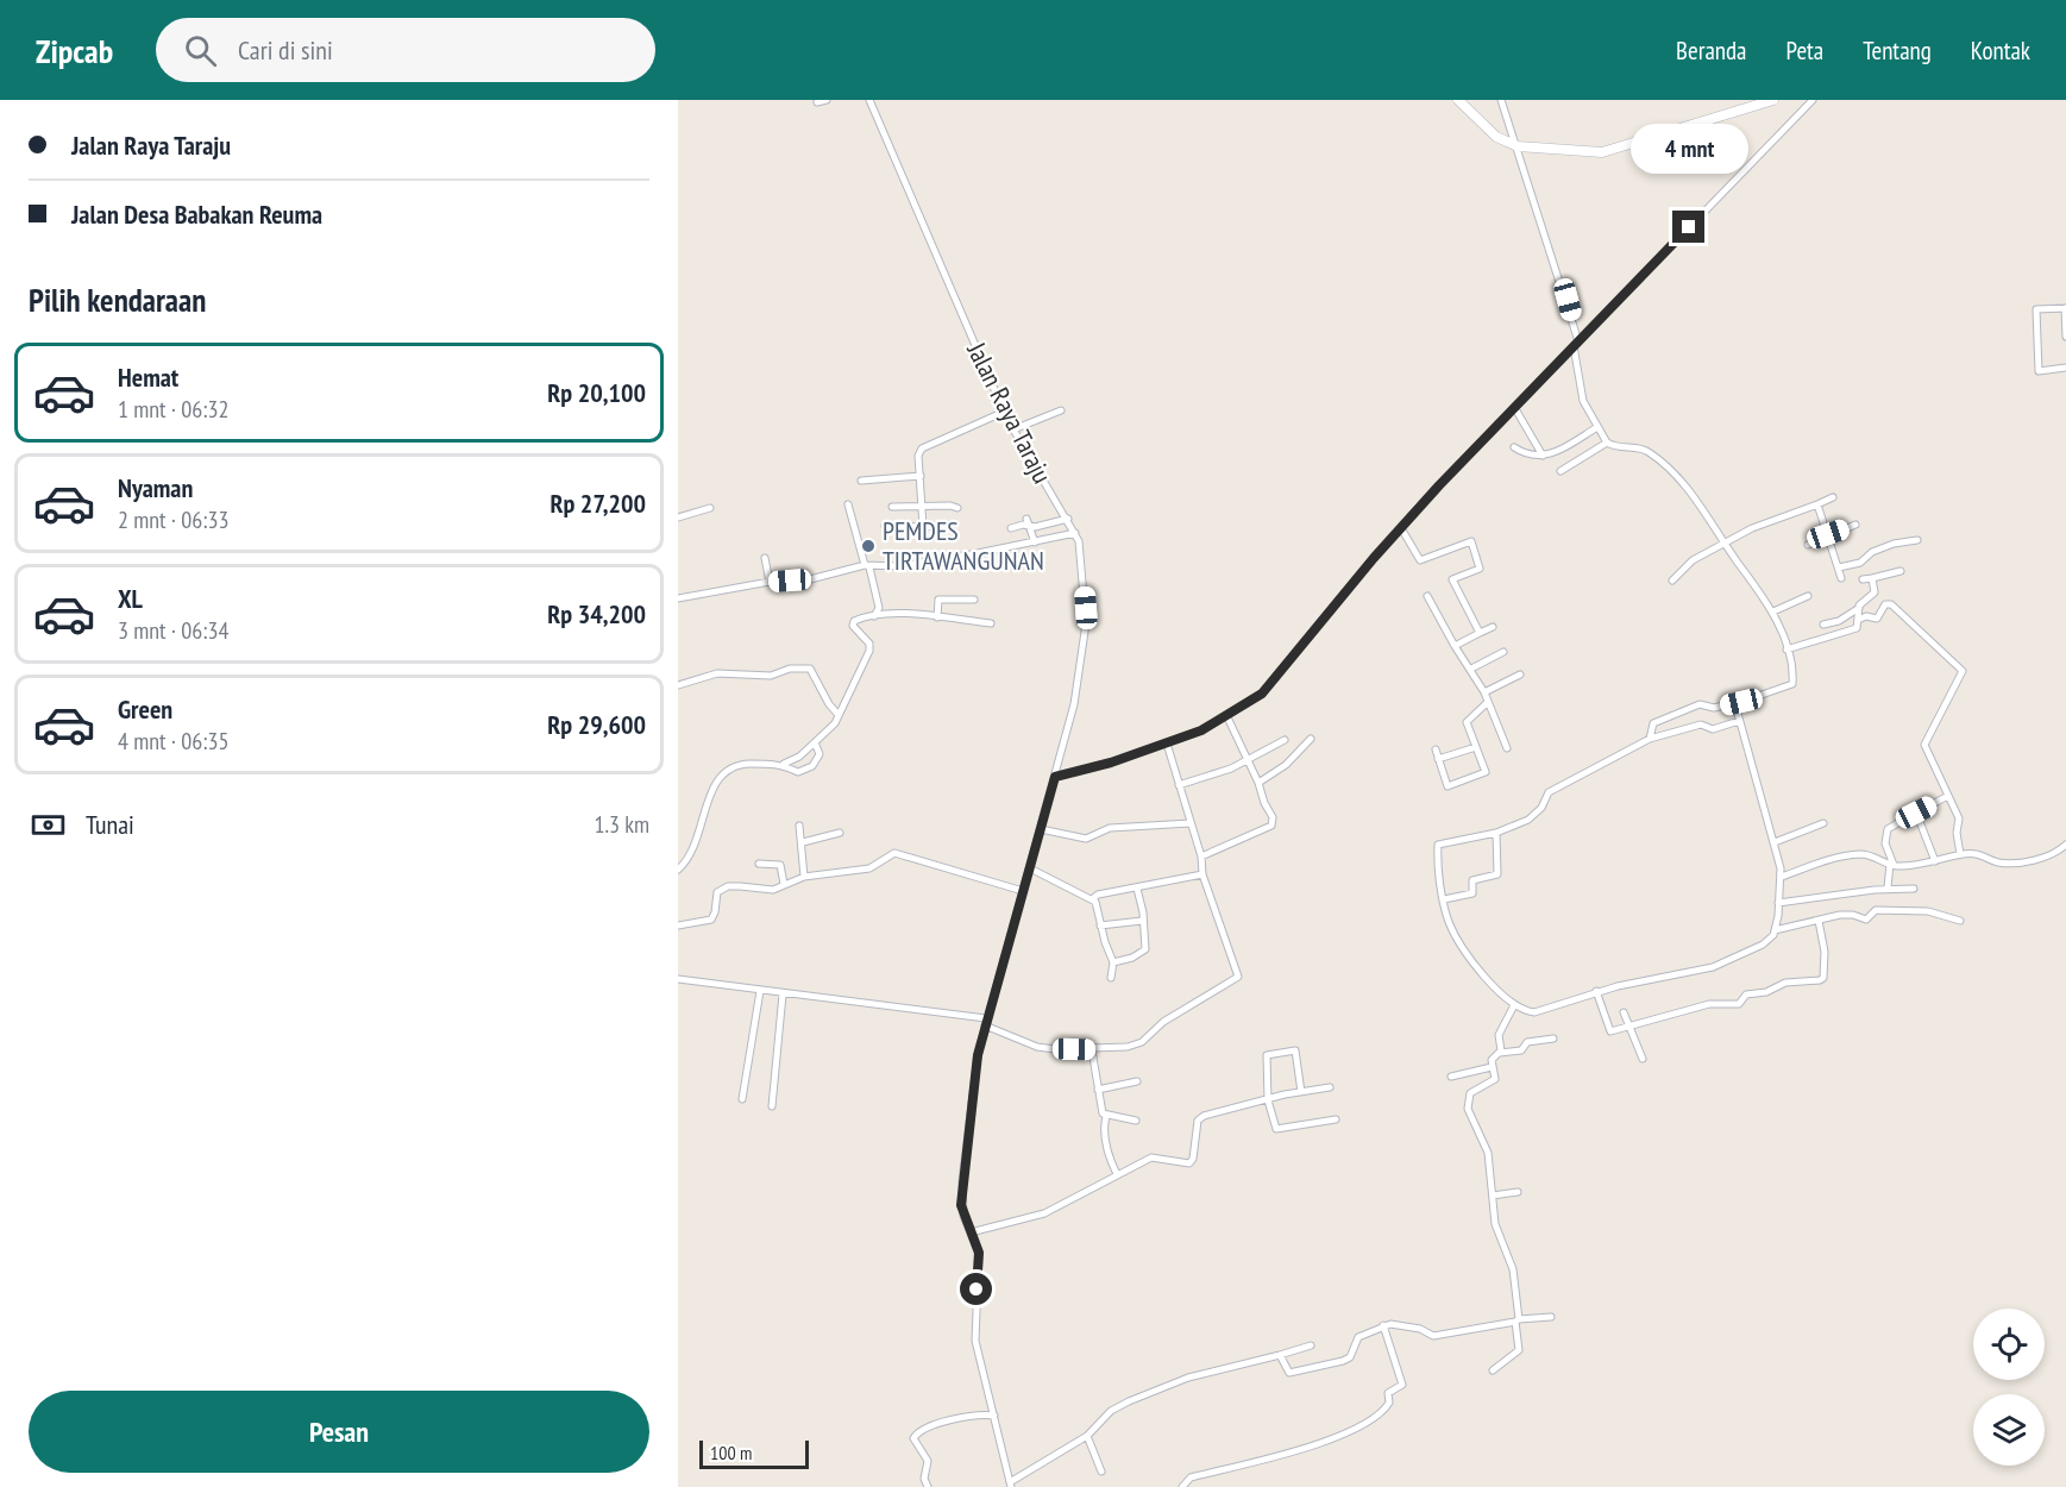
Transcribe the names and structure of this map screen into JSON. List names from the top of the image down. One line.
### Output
{"streets":{"street":["Jalan Raya Taraju"]},"places":["PEMDES TIRTAWANGUNAN"],"scale_bar":"100 m","page":{"header":"Zipcab","search":"Cari di sini","nav":["Beranda","Peta","Tentang","Kontak"],"banner":["Jalan Raya Taraju","Jalan Desa Babakan Reuma"],"bubble":"4 mnt","heading":"Pilih kendaraan","list":[{"name":"Hemat","note":"1 mnt · 06:32","value":"Rp 20,100"},{"name":"Nyaman","note":"2 mnt · 06:33","value":"Rp 27,200"},{"name":"XL","note":"3 mnt · 06:34","value":"Rp 34,200"},{"name":"Green","note":"4 mnt · 06:35","value":"Rp 29,600"}],"pay":["Tunai","1.3 km"],"buttons":"Pesan","scale":"100 m"}}
